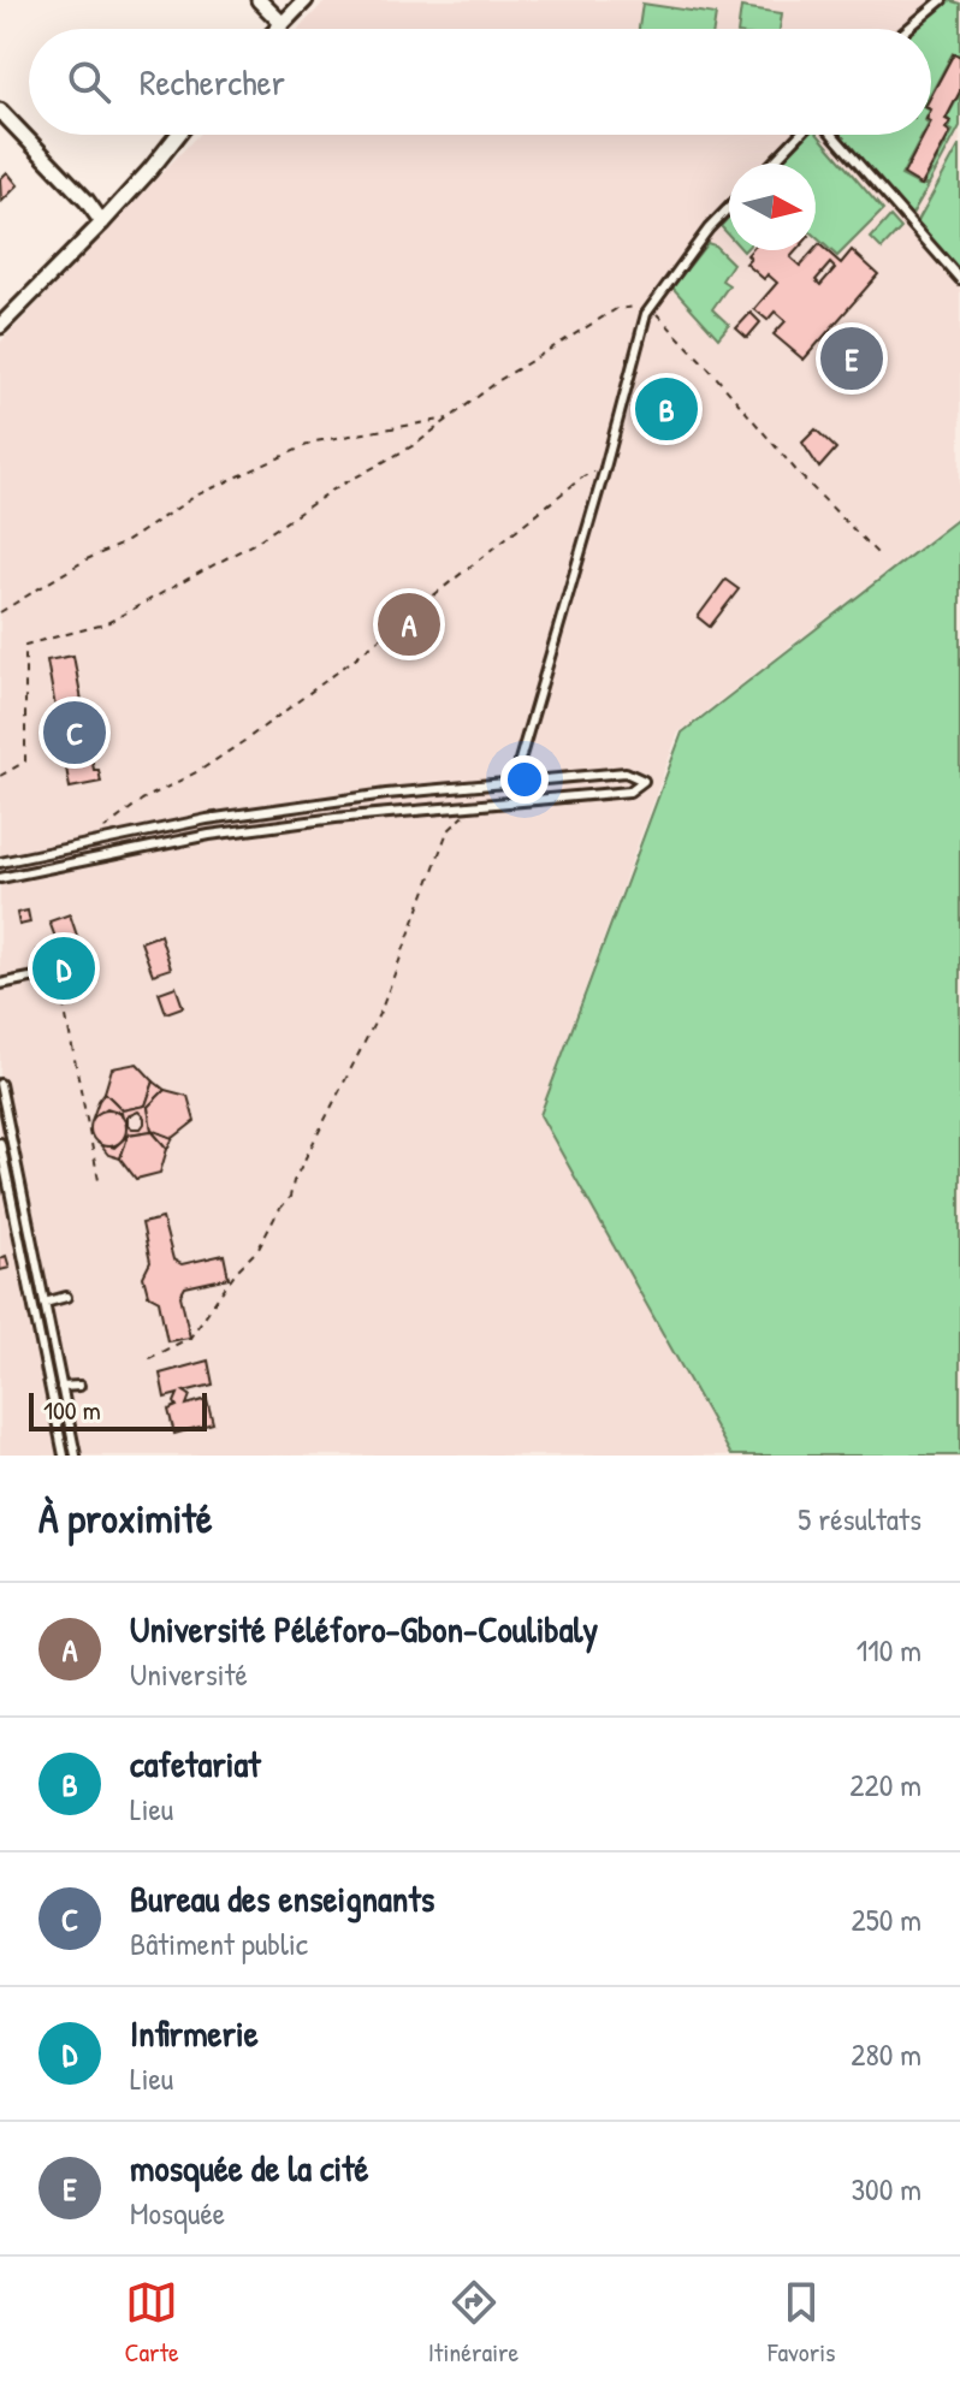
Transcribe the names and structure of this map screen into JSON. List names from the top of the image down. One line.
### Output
{"scale_bar":"100 m","north":"right","page":{"search":"Rechercher","pins":["E","B","A","C","D"],"scale":"100 m","heading":["À proximité","5 résultats"],"list":[{"mark":"A","name":"Université Péléforo-Gbon-Coulibaly","note":"Université","value":"110 m"},{"mark":"B","name":"cafetariat","note":"Lieu","value":"220 m"},{"mark":"C","name":"Bureau des enseignants","note":"Bâtiment public","value":"250 m"},{"mark":"D","name":"Infirmerie","note":"Lieu","value":"280 m"},{"mark":"E","name":"mosquée de la cité","note":"Mosquée","value":"300 m"}],"nav":["Carte","Itinéraire","Favoris"]}}
